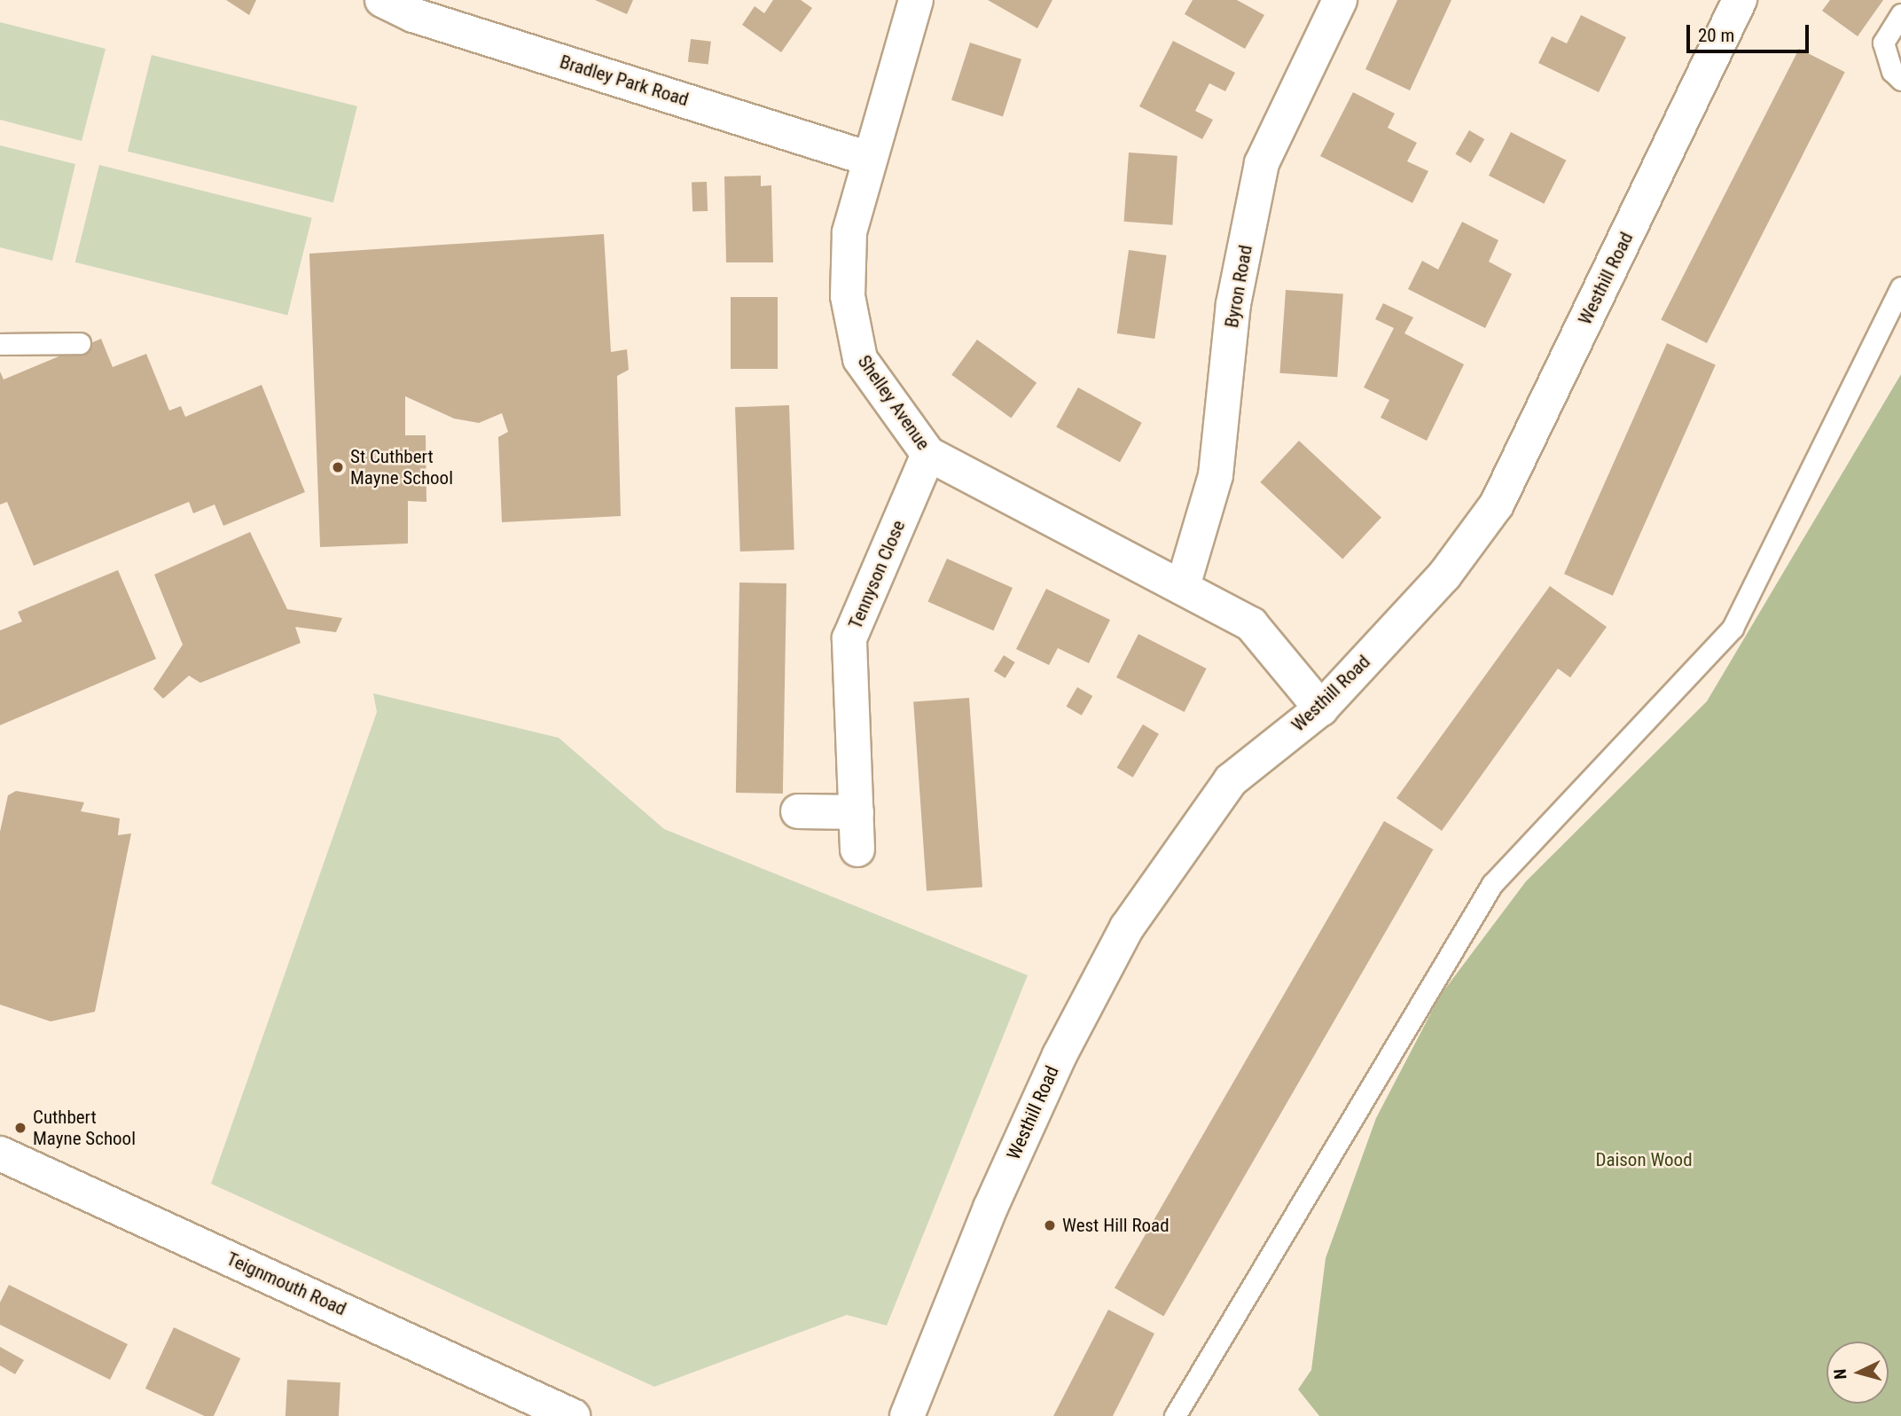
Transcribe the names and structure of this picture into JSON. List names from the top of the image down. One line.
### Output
{"streets":{"street":["Bradley Park Road","Westhill Road","Byron Road","Shelley Avenue","Tennyson Close","Teignmouth Road"]},"crossings":[["Bradley Park Road","Shelley Avenue"],["Westhill Road","Shelley Avenue"],["Byron Road","Shelley Avenue"],["Shelley Avenue","Tennyson Close"]],"parks":["Daison Wood"],"places":["St Cuthbert Mayne School","Cuthbert Mayne School","West Hill Road"],"scale_bar":"20 m","north":"left"}
